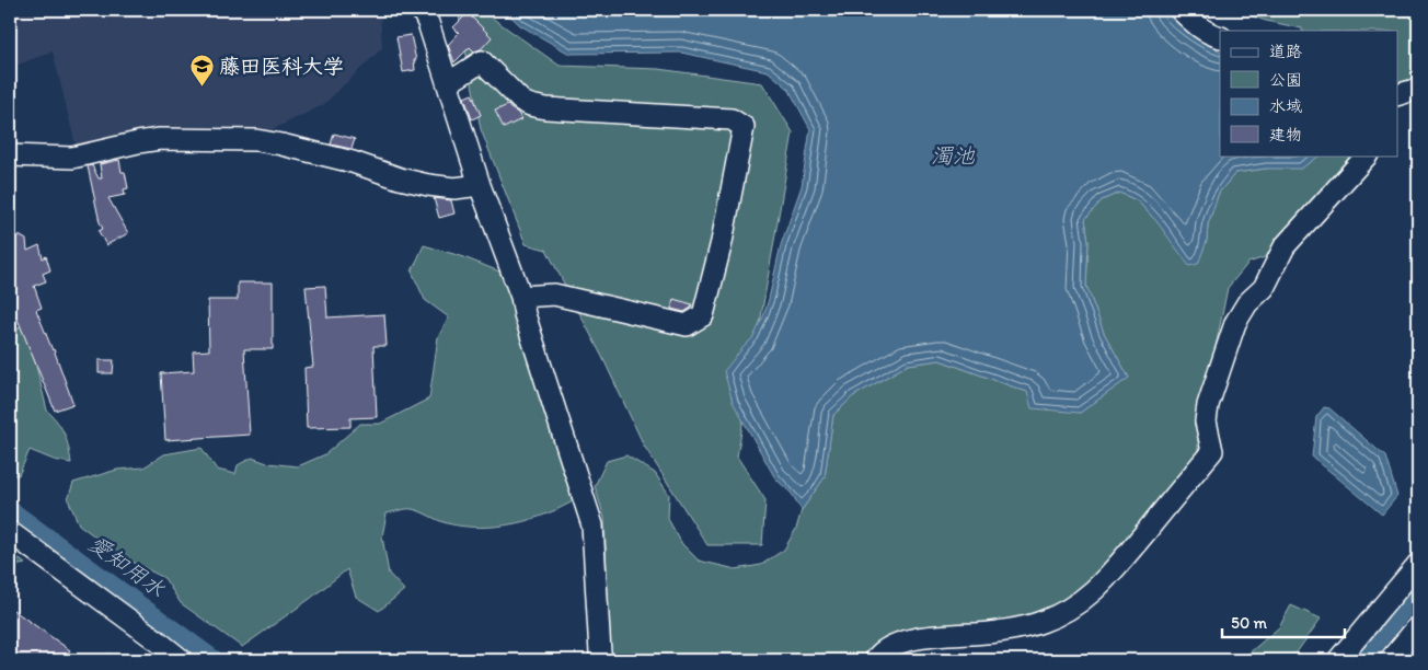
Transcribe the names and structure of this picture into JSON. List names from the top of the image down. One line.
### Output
{"water":["濁池","愛知用水"],"places":{"school or university":["藤田医科大学"]},"legend":["道路","公園","水域","建物"],"scale_bar":"50 m"}
